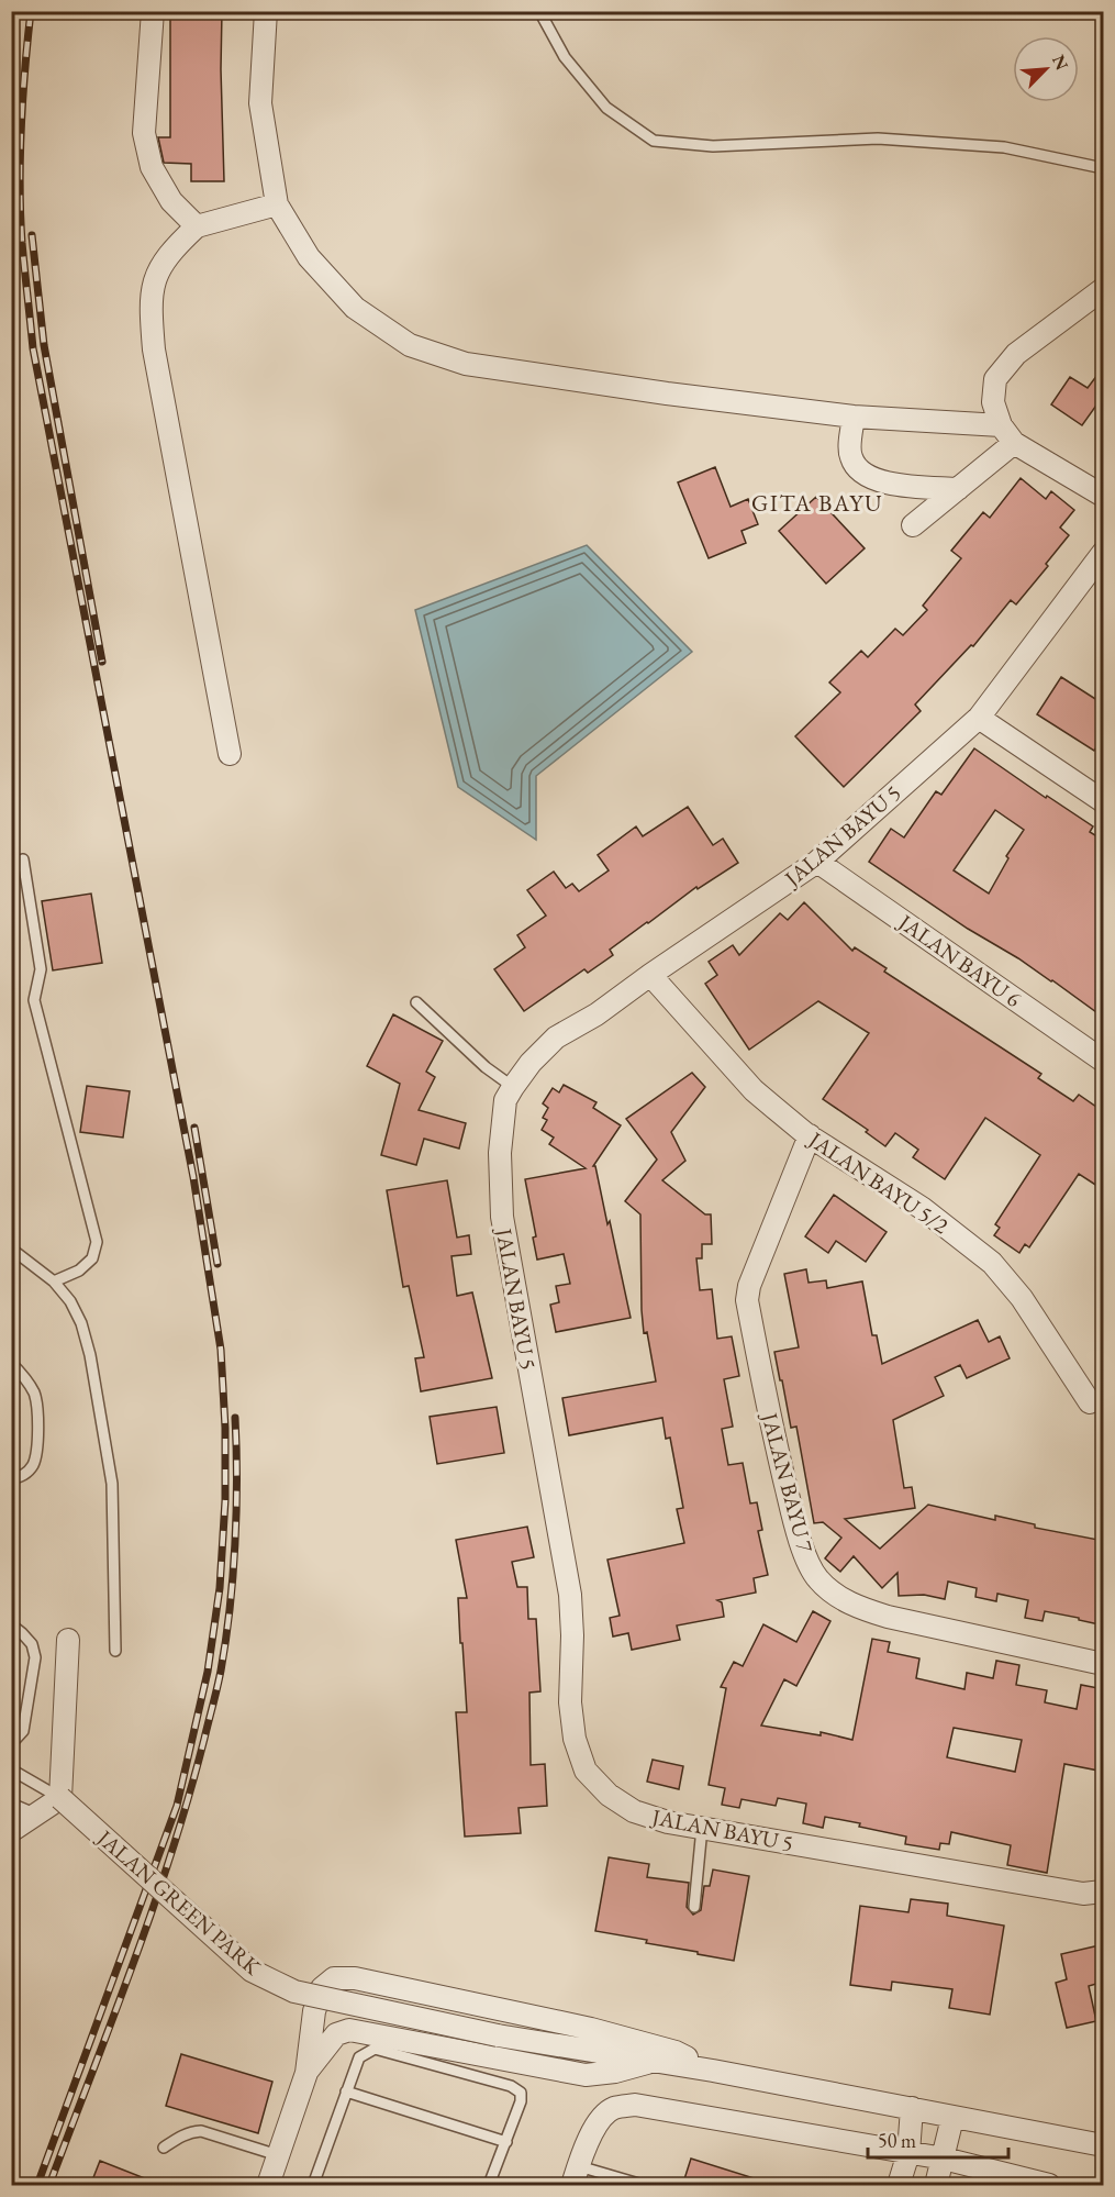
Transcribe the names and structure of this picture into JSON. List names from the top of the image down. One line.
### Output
{"streets":{"street":["JALAN BAYU 5","JALAN BAYU 6","JALAN BAYU 5/2","JALAN BAYU 7","JALAN GREEN PARK"]},"crossings":[["JALAN BAYU 5","JALAN BAYU 6"],["JALAN BAYU 5","JALAN BAYU 5/2"],["JALAN BAYU 5/2","JALAN BAYU 7"]],"districts":["GITA BAYU"],"scale_bar":"50 m","north":"top right"}
